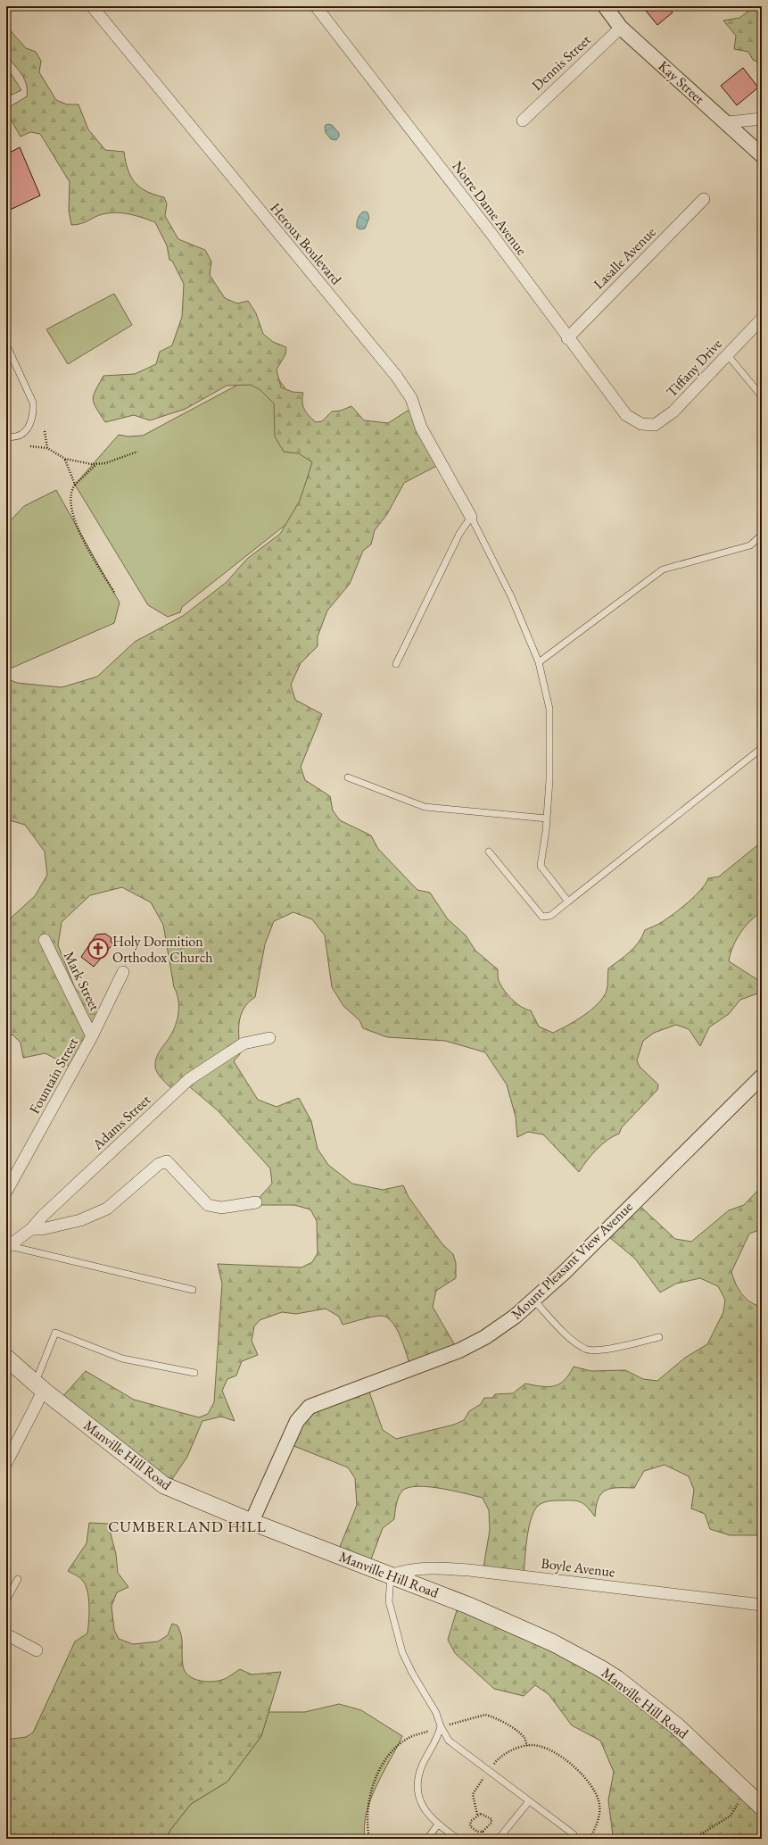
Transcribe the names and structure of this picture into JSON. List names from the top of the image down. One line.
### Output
{"streets":{"main road":["Manville Hill Road"],"street":["Dennis Street","Kay Street","Notre Dame Avenue","Heroux Boulevard","Lasalle Avenue","Tiffany Drive","Mark Street","Fountain Street","Adams Street","Mount Pleasant View Avenue","Boyle Avenue"]},"crossings":[["Dennis Street","Kay Street"],["Notre Dame Avenue","Lasalle Avenue"],["Notre Dame Avenue","Tiffany Drive"],["Mark Street","Fountain Street"],["Mount Pleasant View Avenue","Manville Hill Road"],["Manville Hill Road","Boyle Avenue"]],"districts":["CUMBERLAND HILL"],"places":{"church":["Holy Dormition Orthodox Church"]}}
